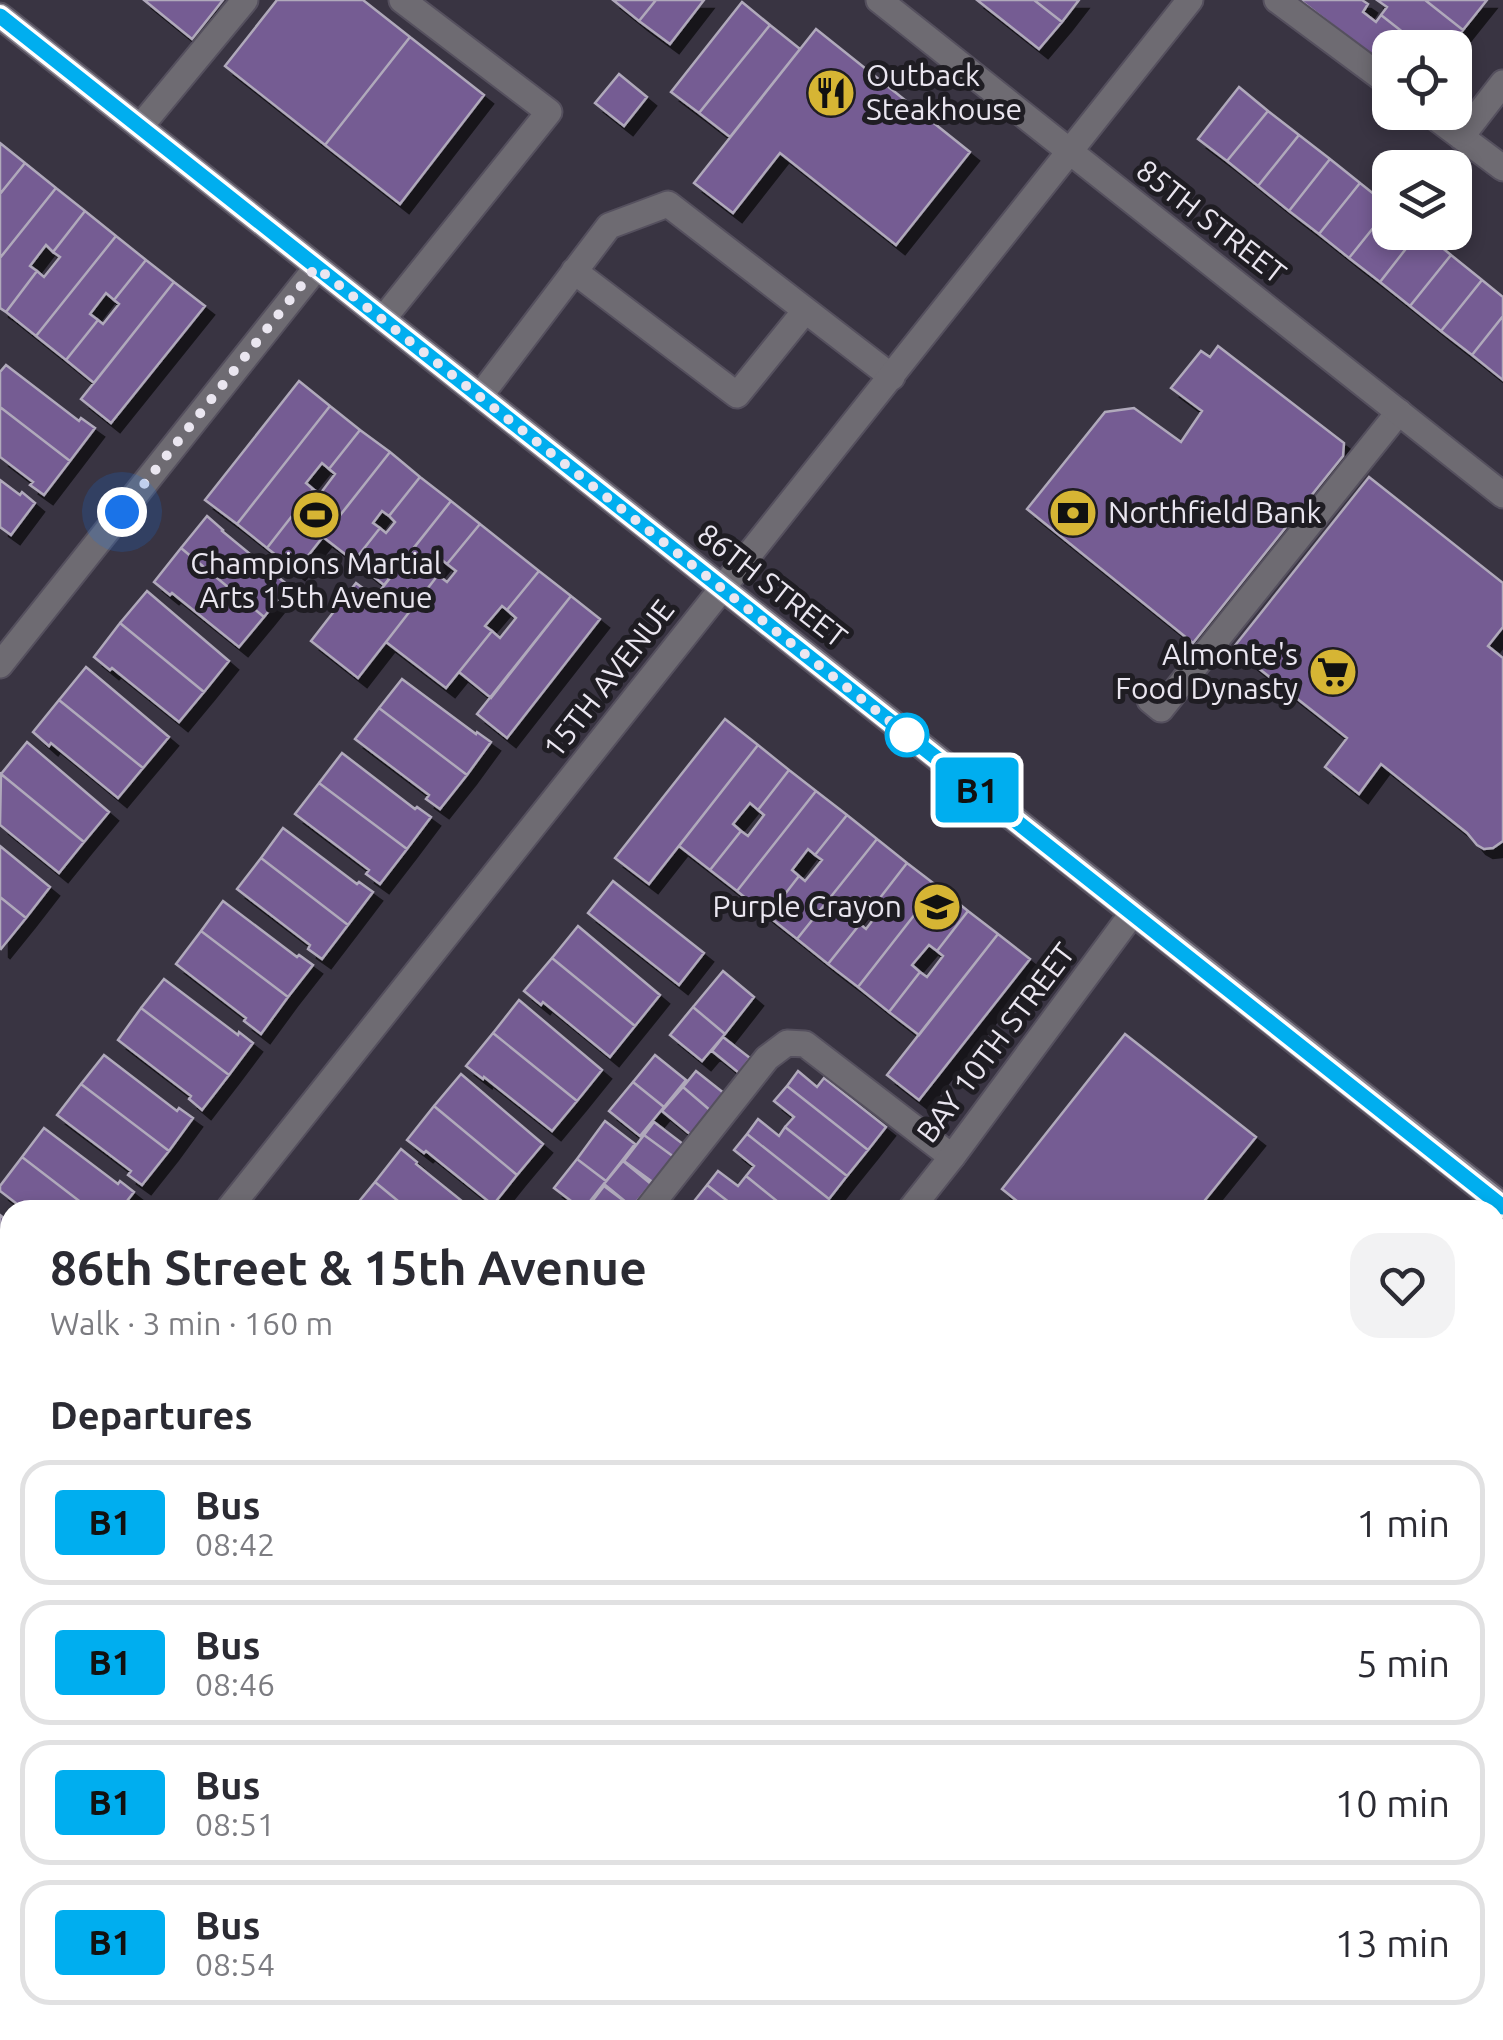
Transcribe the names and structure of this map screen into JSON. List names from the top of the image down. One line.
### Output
{"streets":{"main road":["86TH STREET"],"street":["85TH STREET","15TH AVENUE","BAY 10TH STREET"]},"crossings":[["85TH STREET","15TH AVENUE"],["86TH STREET","15TH AVENUE"],["86TH STREET","BAY 10TH STREET"]],"places":{"restaurant":["Outback Steakhouse"],"bank":["Northfield Bank"],"sports":["Champions Martial Arts 15th Avenue"],"supermarket":["Almonte's Food Dynasty"],"school or university":["Purple Crayon"]},"lines":["bus line B1"],"page":{"on_map":"B1","heading":[["86th Street & 15th Avenue","Walk · 3 min · 160 m"],"Departures"],"list":[{"mark":"B1","name":"Bus","note":"08:42","value":"1 min"},{"mark":"B1","name":"Bus","note":"08:46","value":"5 min"},{"mark":"B1","name":"Bus","note":"08:51","value":"10 min"},{"mark":"B1","name":"Bus","note":"08:54","value":"13 min"}]}}
